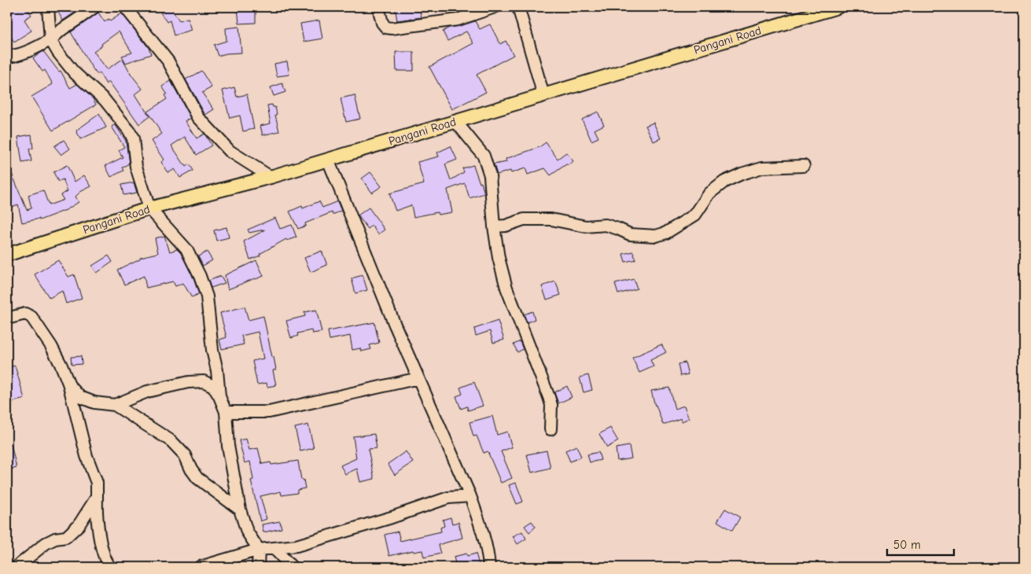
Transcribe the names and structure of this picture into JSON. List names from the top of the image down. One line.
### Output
{"streets":{"main road":["Pangani Road"]},"scale_bar":"50 m"}
